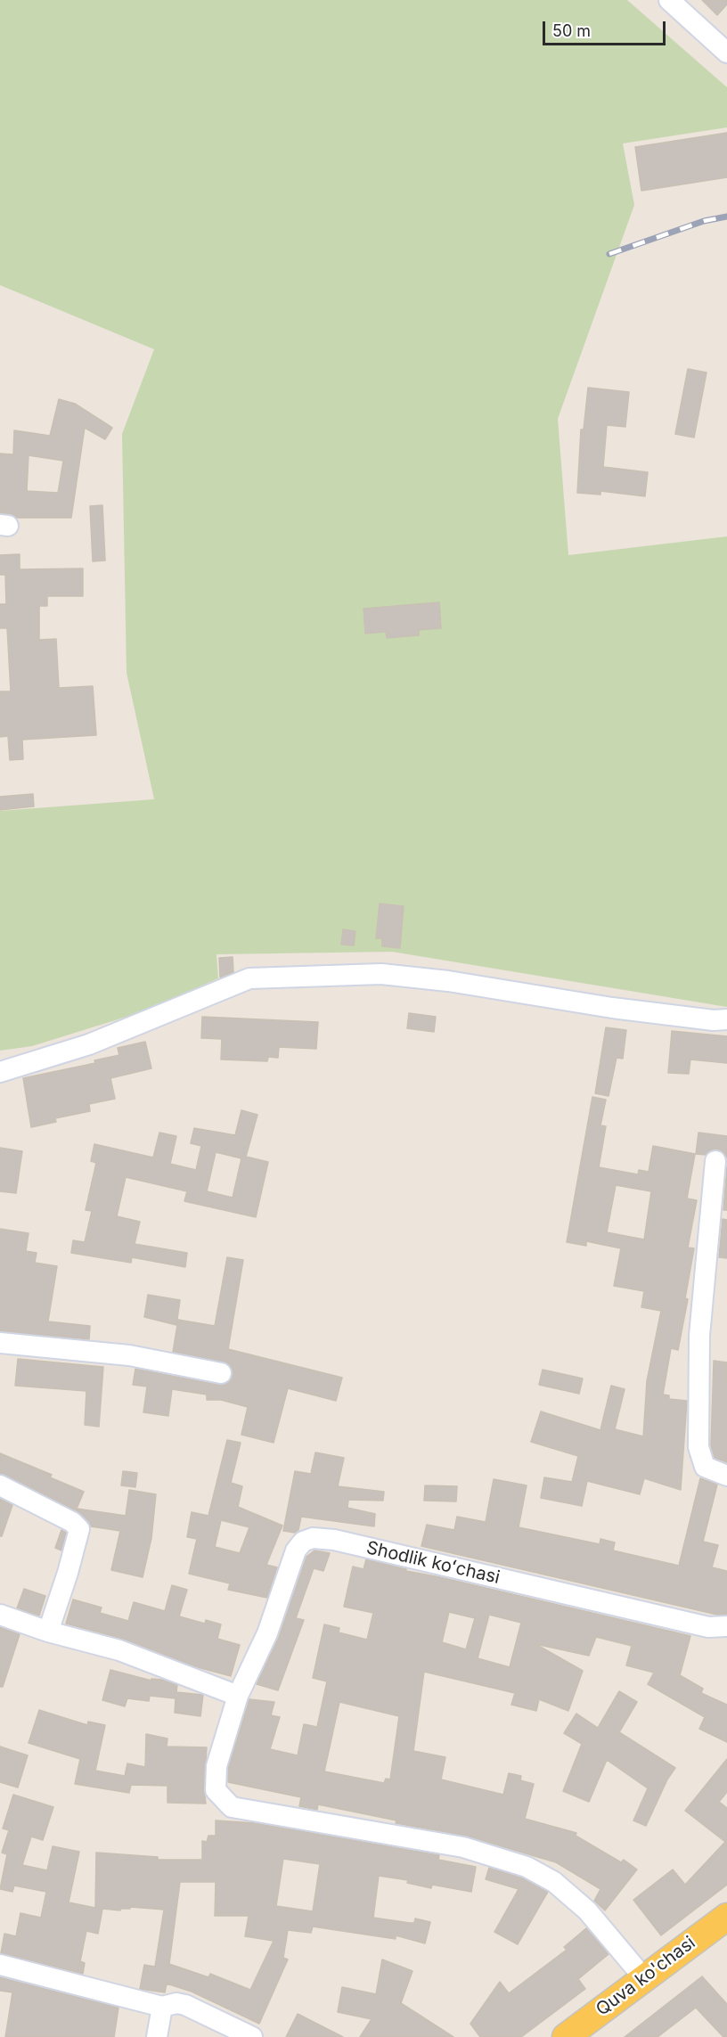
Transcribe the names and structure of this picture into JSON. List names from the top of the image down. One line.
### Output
{"streets":{"main road":["Quva ko'chasi"],"street":["Shodlik koʻchasi"]},"crossings":[["Shodlik koʻchasi","Quva ko'chasi"]],"scale_bar":"50 m"}
